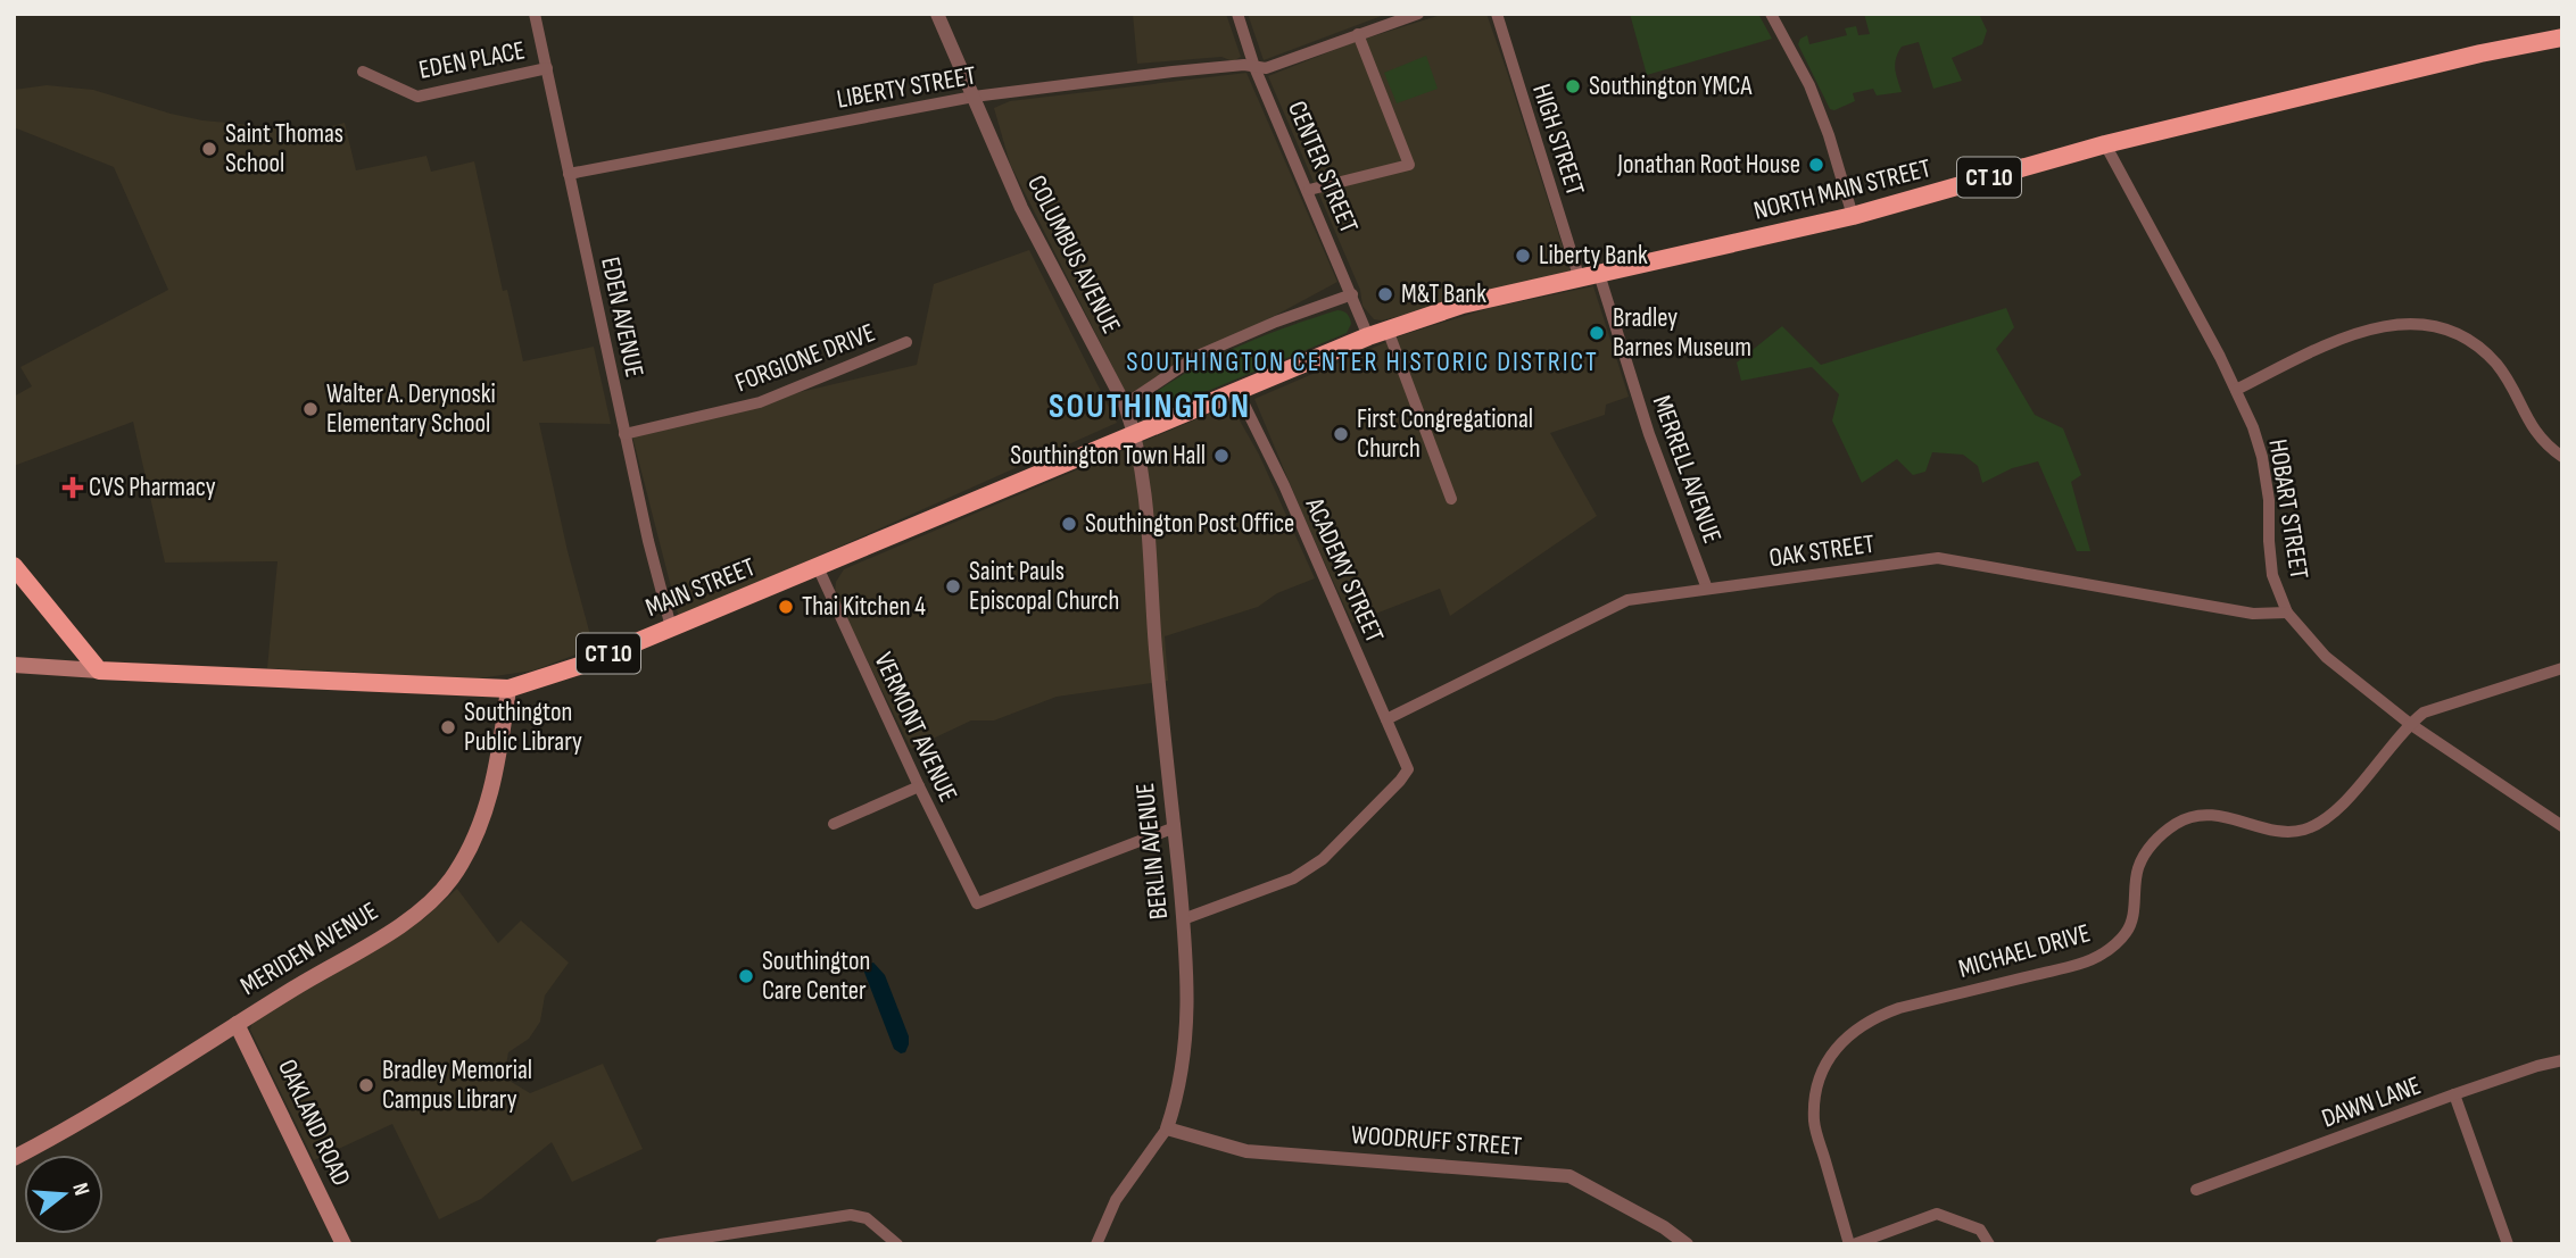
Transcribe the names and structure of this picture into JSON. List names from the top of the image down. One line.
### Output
{"streets":{"highway":["CT 10","NORTH MAIN STREET","MAIN STREET"],"main road":["MERIDEN AVENUE","OAKLAND ROAD"],"street":["EDEN PLACE","LIBERTY STREET","HIGH STREET","CENTER STREET","COLUMBUS AVENUE","EDEN AVENUE","FORGIONE DRIVE","MERRELL AVENUE","HOBART STREET","OAK STREET","ACADEMY STREET","VERMONT AVENUE","BERLIN AVENUE","MICHAEL DRIVE","DAWN LANE","WOODRUFF STREET"]},"crossings":[["EDEN PLACE","EDEN AVENUE"],["LIBERTY STREET","CENTER STREET"],["LIBERTY STREET","COLUMBUS AVENUE"],["LIBERTY STREET","EDEN AVENUE"],["HIGH STREET","NORTH MAIN STREET"],["CENTER STREET","NORTH MAIN STREET"],["CENTER STREET","MAIN STREET"],["NORTH MAIN STREET","MERRELL AVENUE"],["NORTH MAIN STREET","HOBART STREET"],["NORTH MAIN STREET","MAIN STREET"],["COLUMBUS AVENUE","MAIN STREET"],["COLUMBUS AVENUE","BERLIN AVENUE"],["EDEN AVENUE","FORGIONE DRIVE"],["EDEN AVENUE","MAIN STREET"],["MERRELL AVENUE","OAK STREET"],["HOBART STREET","OAK STREET"],["HOBART STREET","MICHAEL DRIVE"],["OAK STREET","ACADEMY STREET"],["ACADEMY STREET","MAIN STREET"],["ACADEMY STREET","BERLIN AVENUE"],["MAIN STREET","VERMONT AVENUE"],["MAIN STREET","BERLIN AVENUE"],["MAIN STREET","MERIDEN AVENUE"],["VERMONT AVENUE","BERLIN AVENUE"],["BERLIN AVENUE","WOODRUFF STREET"],["MERIDEN AVENUE","OAKLAND ROAD"]],"districts":["SOUTHINGTON CENTER HISTORIC DISTRICT","SOUTHINGTON"],"places":{"other":["Southington YMCA","Saint Thomas School","Jonathan Root House","Liberty Bank","M&T Bank","Bradley Barnes Museum","Walter A. Derynoski Elementary School","First Congregational Church","Southington Town Hall","Southington Post Office","Saint Pauls Episcopal Church","Thai Kitchen 4","Southington Public Library","Southington Care Center","Bradley Memorial Campus Library"],"health":["CVS Pharmacy"]},"north":"right"}
